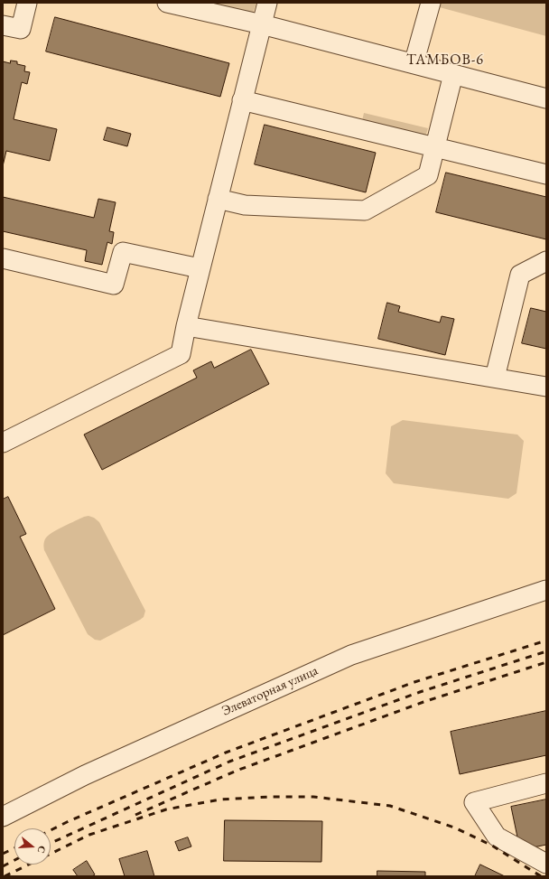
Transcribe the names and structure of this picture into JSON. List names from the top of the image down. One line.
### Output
{"streets":{"street":["Элеваторная улица"]},"districts":["ТАМБОВ-6"],"north":"right"}
